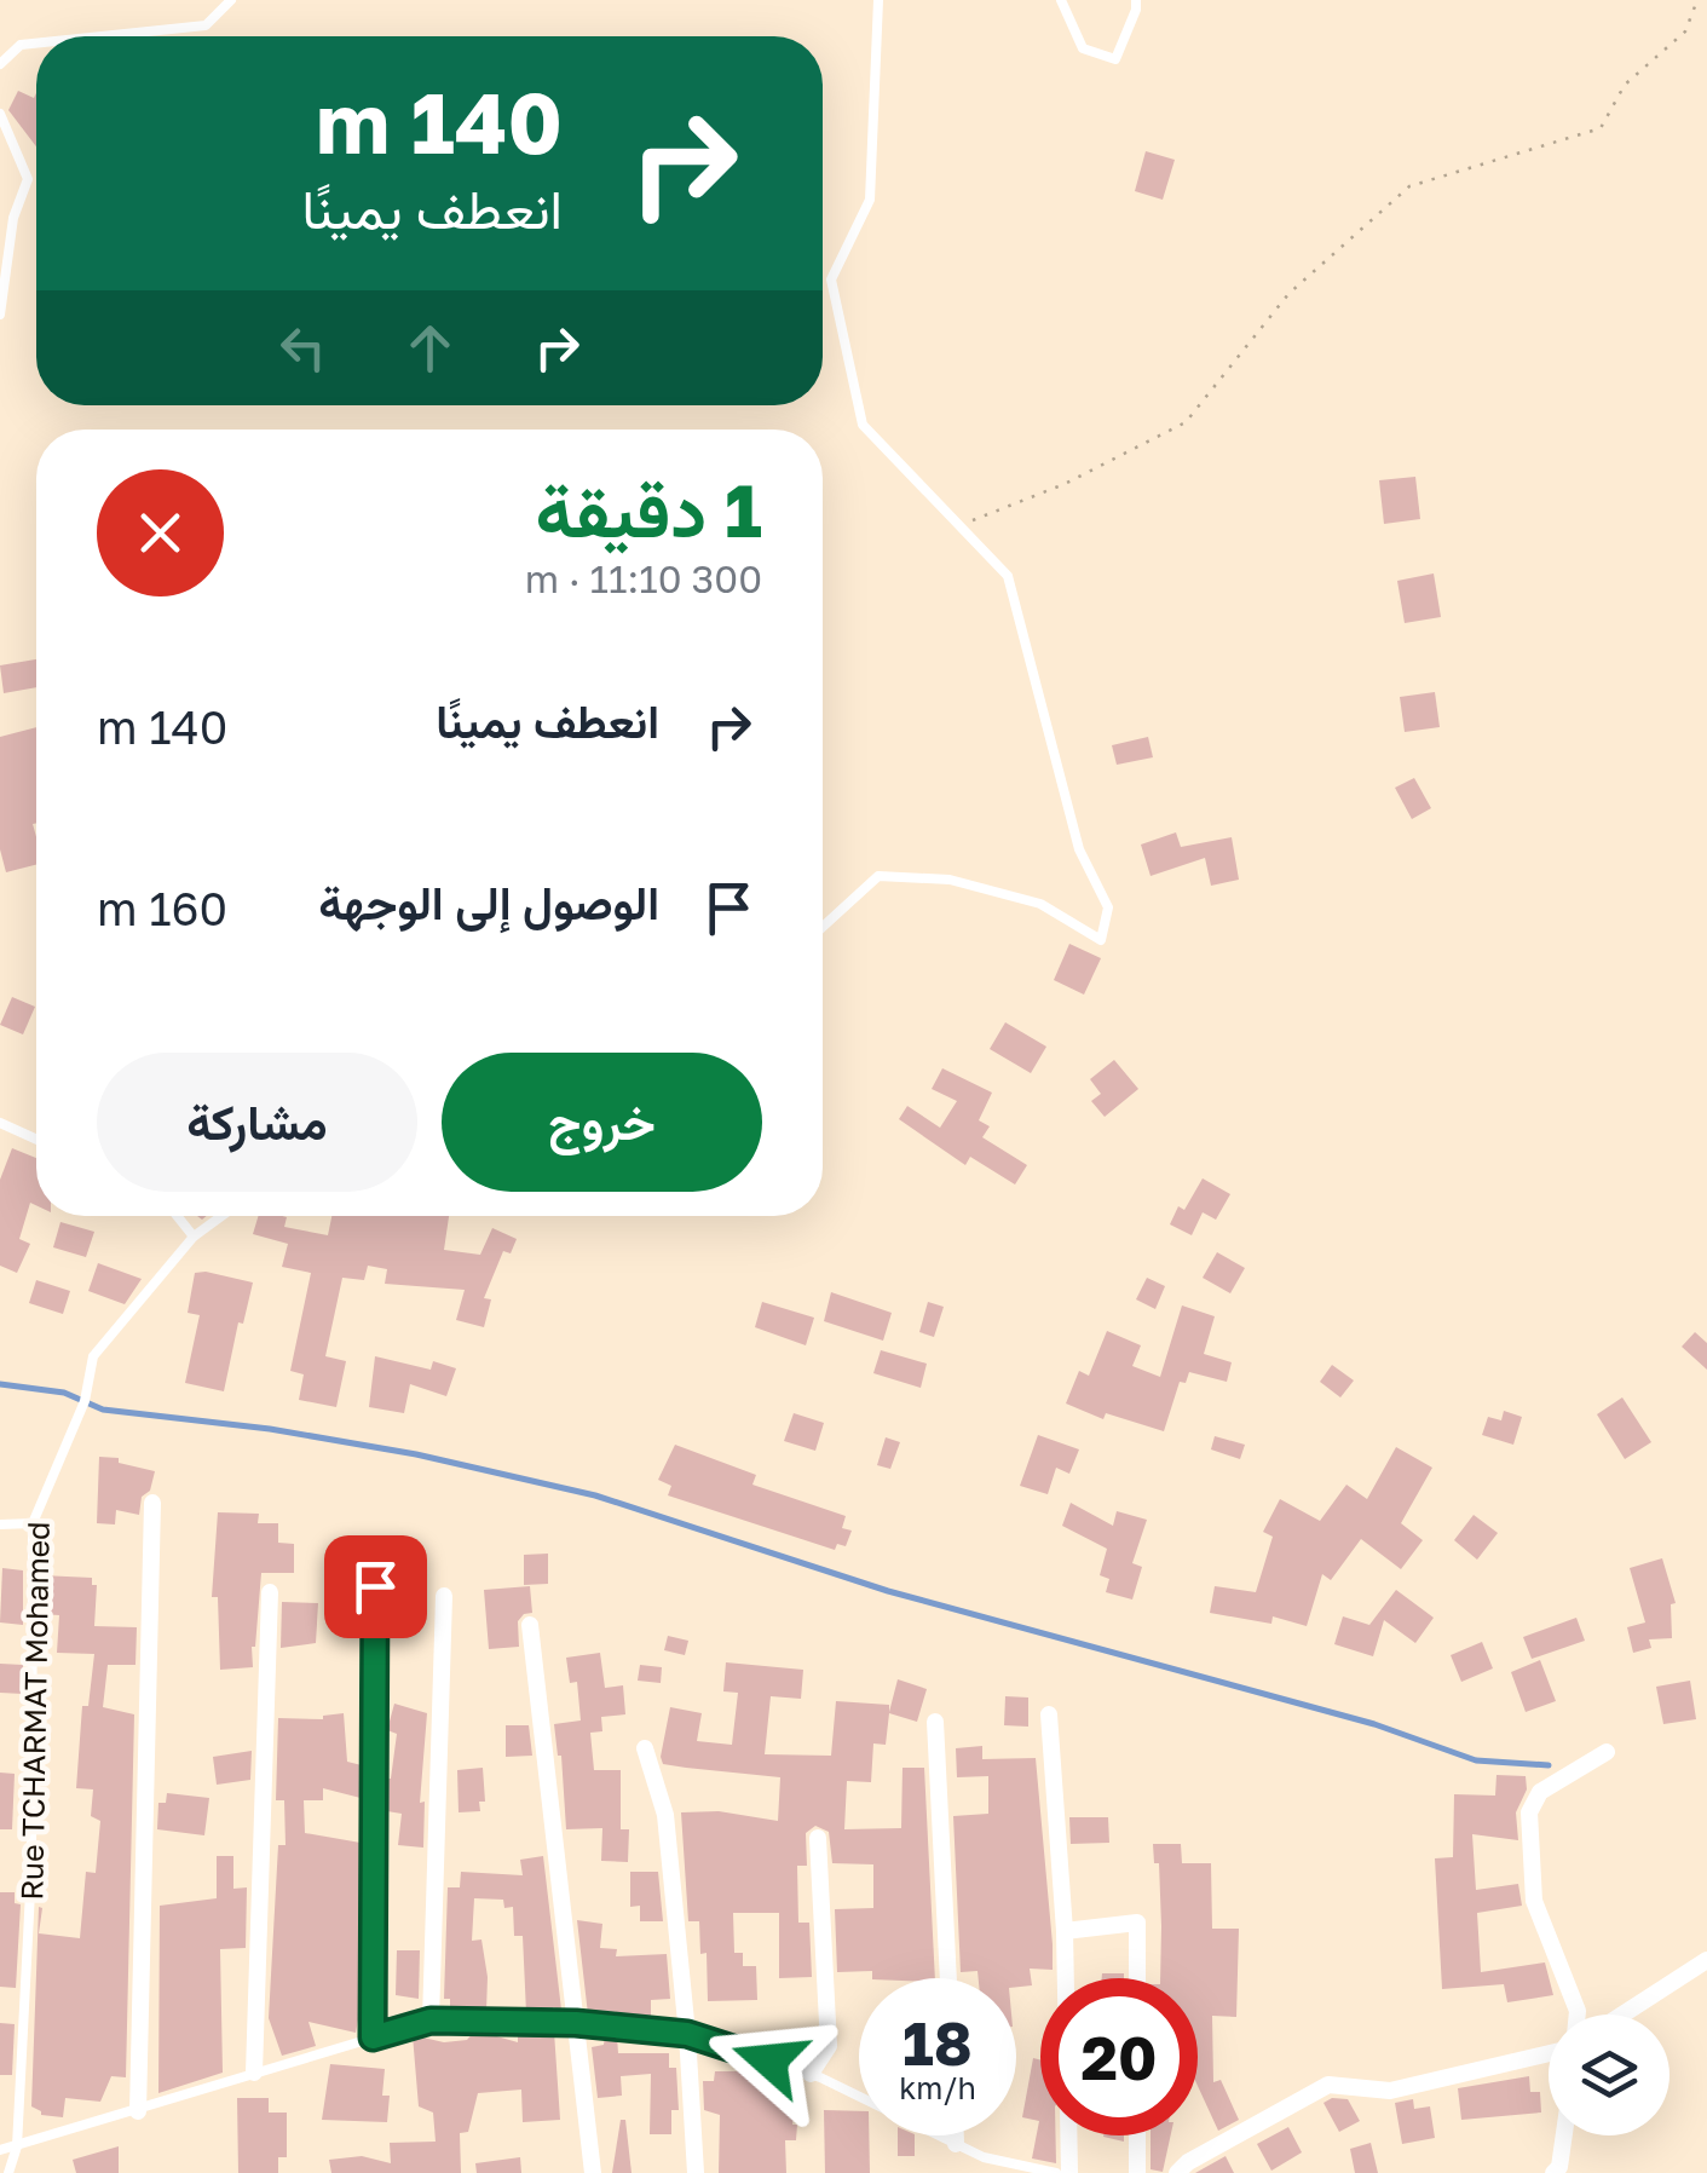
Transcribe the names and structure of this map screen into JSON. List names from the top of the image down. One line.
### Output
{"streets":{"lane":["Rue TCHARMAT Mohamed"]},"page":{"turn":["140 m","انعطف يمينًا"],"heading":["1 دقيقة","300 m · 11:10"],"list":[{"name":"انعطف يمينًا","value":"140 m"},{"name":"الوصول إلى الوجهة","value":"160 m"}],"buttons":["خروج","مشاركة"],"speed":"18 km/h","limit":"20"}}
